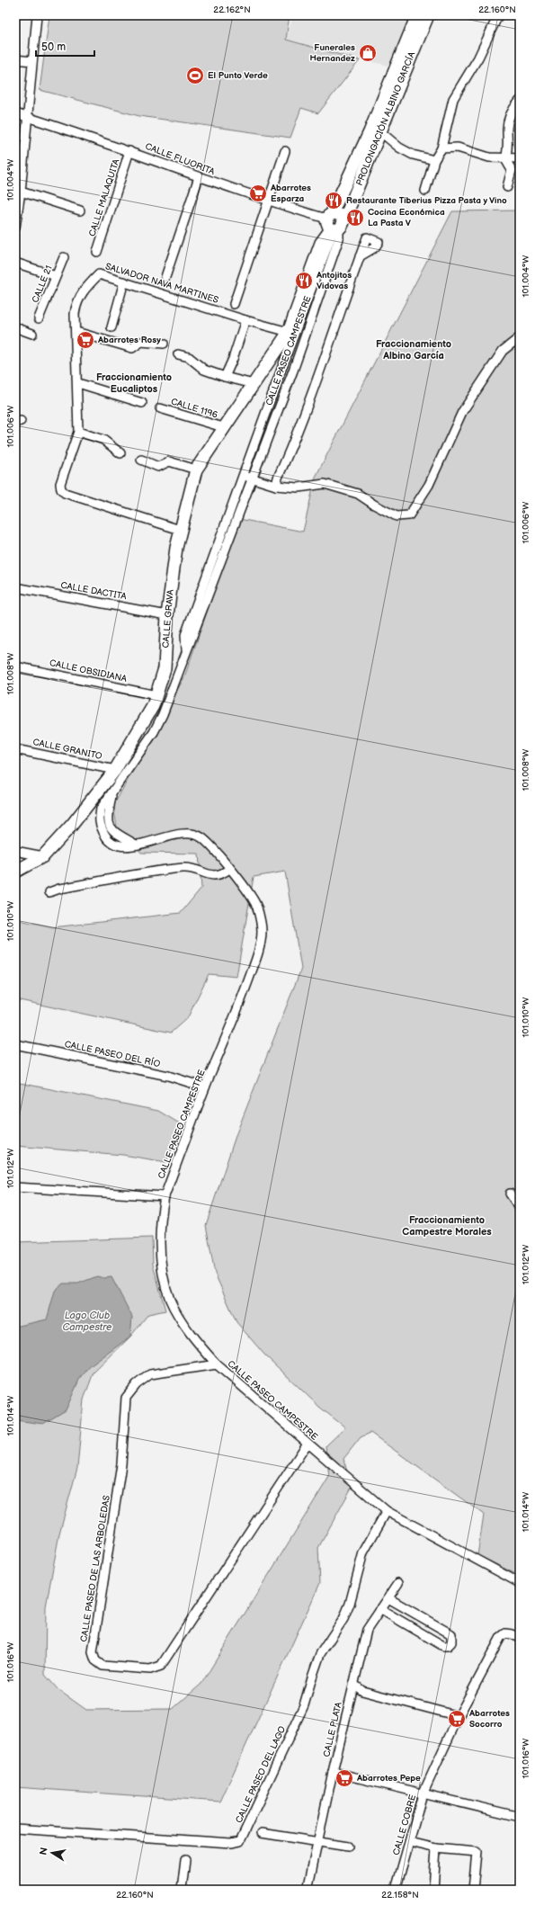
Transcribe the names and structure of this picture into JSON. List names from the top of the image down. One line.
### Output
{"streets":{"main road":["PROLONGACIÓN ALBINO GARCÍA","CALLE GRAVA"],"street":["CALLE FLUORITA","CALLE MALAQUITA","SALVADOR NAVA MARTINES","CALLE 21","CALLE PASEO CAMPESTRE","CALLE 1196","CALLE DACTITA","CALLE OBSIDIANA","CALLE GRANITO","CALLE PASEO DEL RÍO","CALLE PASEO DE LAS ARBOLEDAS","CALLE PLATA","CALLE PASEO DEL LAGO","CALLE COBRE"]},"crossings":[["PROLONGACIÓN ALBINO GARCÍA","CALLE FLUORITA"],["PROLONGACIÓN ALBINO GARCÍA","CALLE PASEO CAMPESTRE"],["PROLONGACIÓN ALBINO GARCÍA","CALLE GRAVA"],["CALLE FLUORITA","CALLE MALAQUITA"],["CALLE FLUORITA","CALLE PASEO CAMPESTRE"],["CALLE FLUORITA","CALLE GRAVA"],["SALVADOR NAVA MARTINES","CALLE PASEO CAMPESTRE"],["SALVADOR NAVA MARTINES","CALLE GRAVA"],["CALLE PASEO CAMPESTRE","CALLE GRAVA"],["CALLE PASEO CAMPESTRE","CALLE PASEO DEL RÍO"],["CALLE PASEO CAMPESTRE","CALLE PASEO DE LAS ARBOLEDAS"],["CALLE PASEO CAMPESTRE","CALLE PASEO DEL LAGO"],["CALLE 1196","CALLE GRAVA"],["CALLE DACTITA","CALLE GRAVA"],["CALLE GRAVA","CALLE OBSIDIANA"],["CALLE GRAVA","CALLE GRANITO"]],"districts":["Fraccionamiento Albino García","Fraccionamiento Eucaliptos","Fraccionamiento Campestre Morales"],"water":["Lago Club Campestre"],"places":{"shop":["Funerales Hernandez"],"sports":["El Punto Verde"],"supermarket":["Abarrotes Esparza","Abarrotes Rosy","Abarrotes Socorro","Abarrotes Pepe"],"restaurant":["Restaurante Tiberius Pizza Pasta y Vino","Cocina Económica La Pasta V","Antojitos Vidovas"]},"scale_bar":"50 m","north":"left","coordinates":["22.162°N","22.160°N","101.004°W","101.006°W","101.008°W","101.010°W","101.012°W","101.014°W","101.016°W","22.158°N"]}
